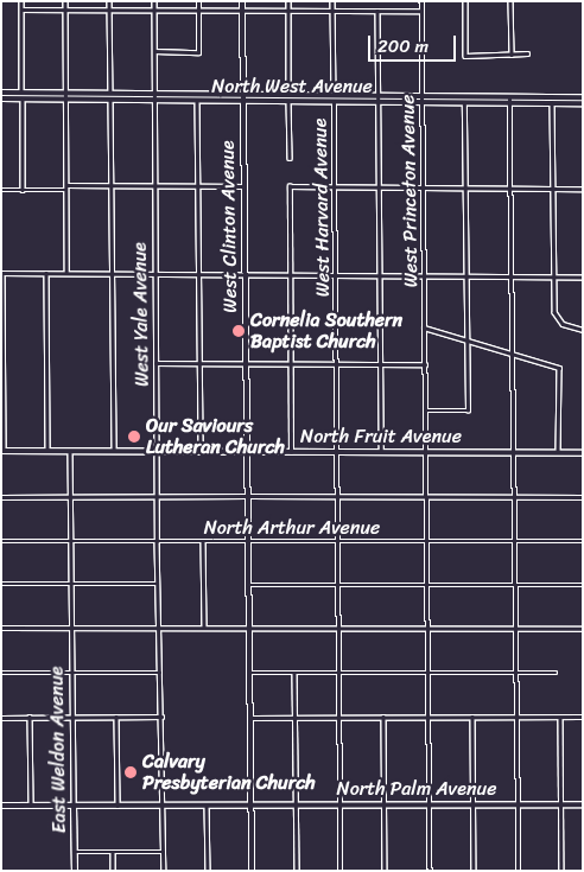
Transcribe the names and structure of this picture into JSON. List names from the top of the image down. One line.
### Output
{"streets":{"main road":["North West Avenue","West Clinton Avenue","North Fruit Avenue","East Weldon Avenue","North Palm Avenue"],"street":["West Princeton Avenue","West Harvard Avenue","West Yale Avenue","North Arthur Avenue"]},"crossings":[["North West Avenue","West Princeton Avenue"],["North West Avenue","West Harvard Avenue"],["North West Avenue","West Clinton Avenue"],["North West Avenue","West Yale Avenue"],["West Princeton Avenue","North Fruit Avenue"],["West Princeton Avenue","North Arthur Avenue"],["West Princeton Avenue","North Palm Avenue"],["West Harvard Avenue","North Fruit Avenue"],["West Harvard Avenue","North Arthur Avenue"],["West Harvard Avenue","North Palm Avenue"],["West Clinton Avenue","North Fruit Avenue"],["West Clinton Avenue","North Arthur Avenue"],["West Clinton Avenue","North Palm Avenue"],["West Yale Avenue","North Fruit Avenue"],["West Yale Avenue","North Arthur Avenue"],["West Yale Avenue","North Palm Avenue"],["North Fruit Avenue","East Weldon Avenue"],["North Arthur Avenue","East Weldon Avenue"],["East Weldon Avenue","North Palm Avenue"]],"places":["Cornelia Southern Baptist Church","Our Saviours Lutheran Church","Calvary Presbyterian Church"],"scale_bar":"200 m"}
